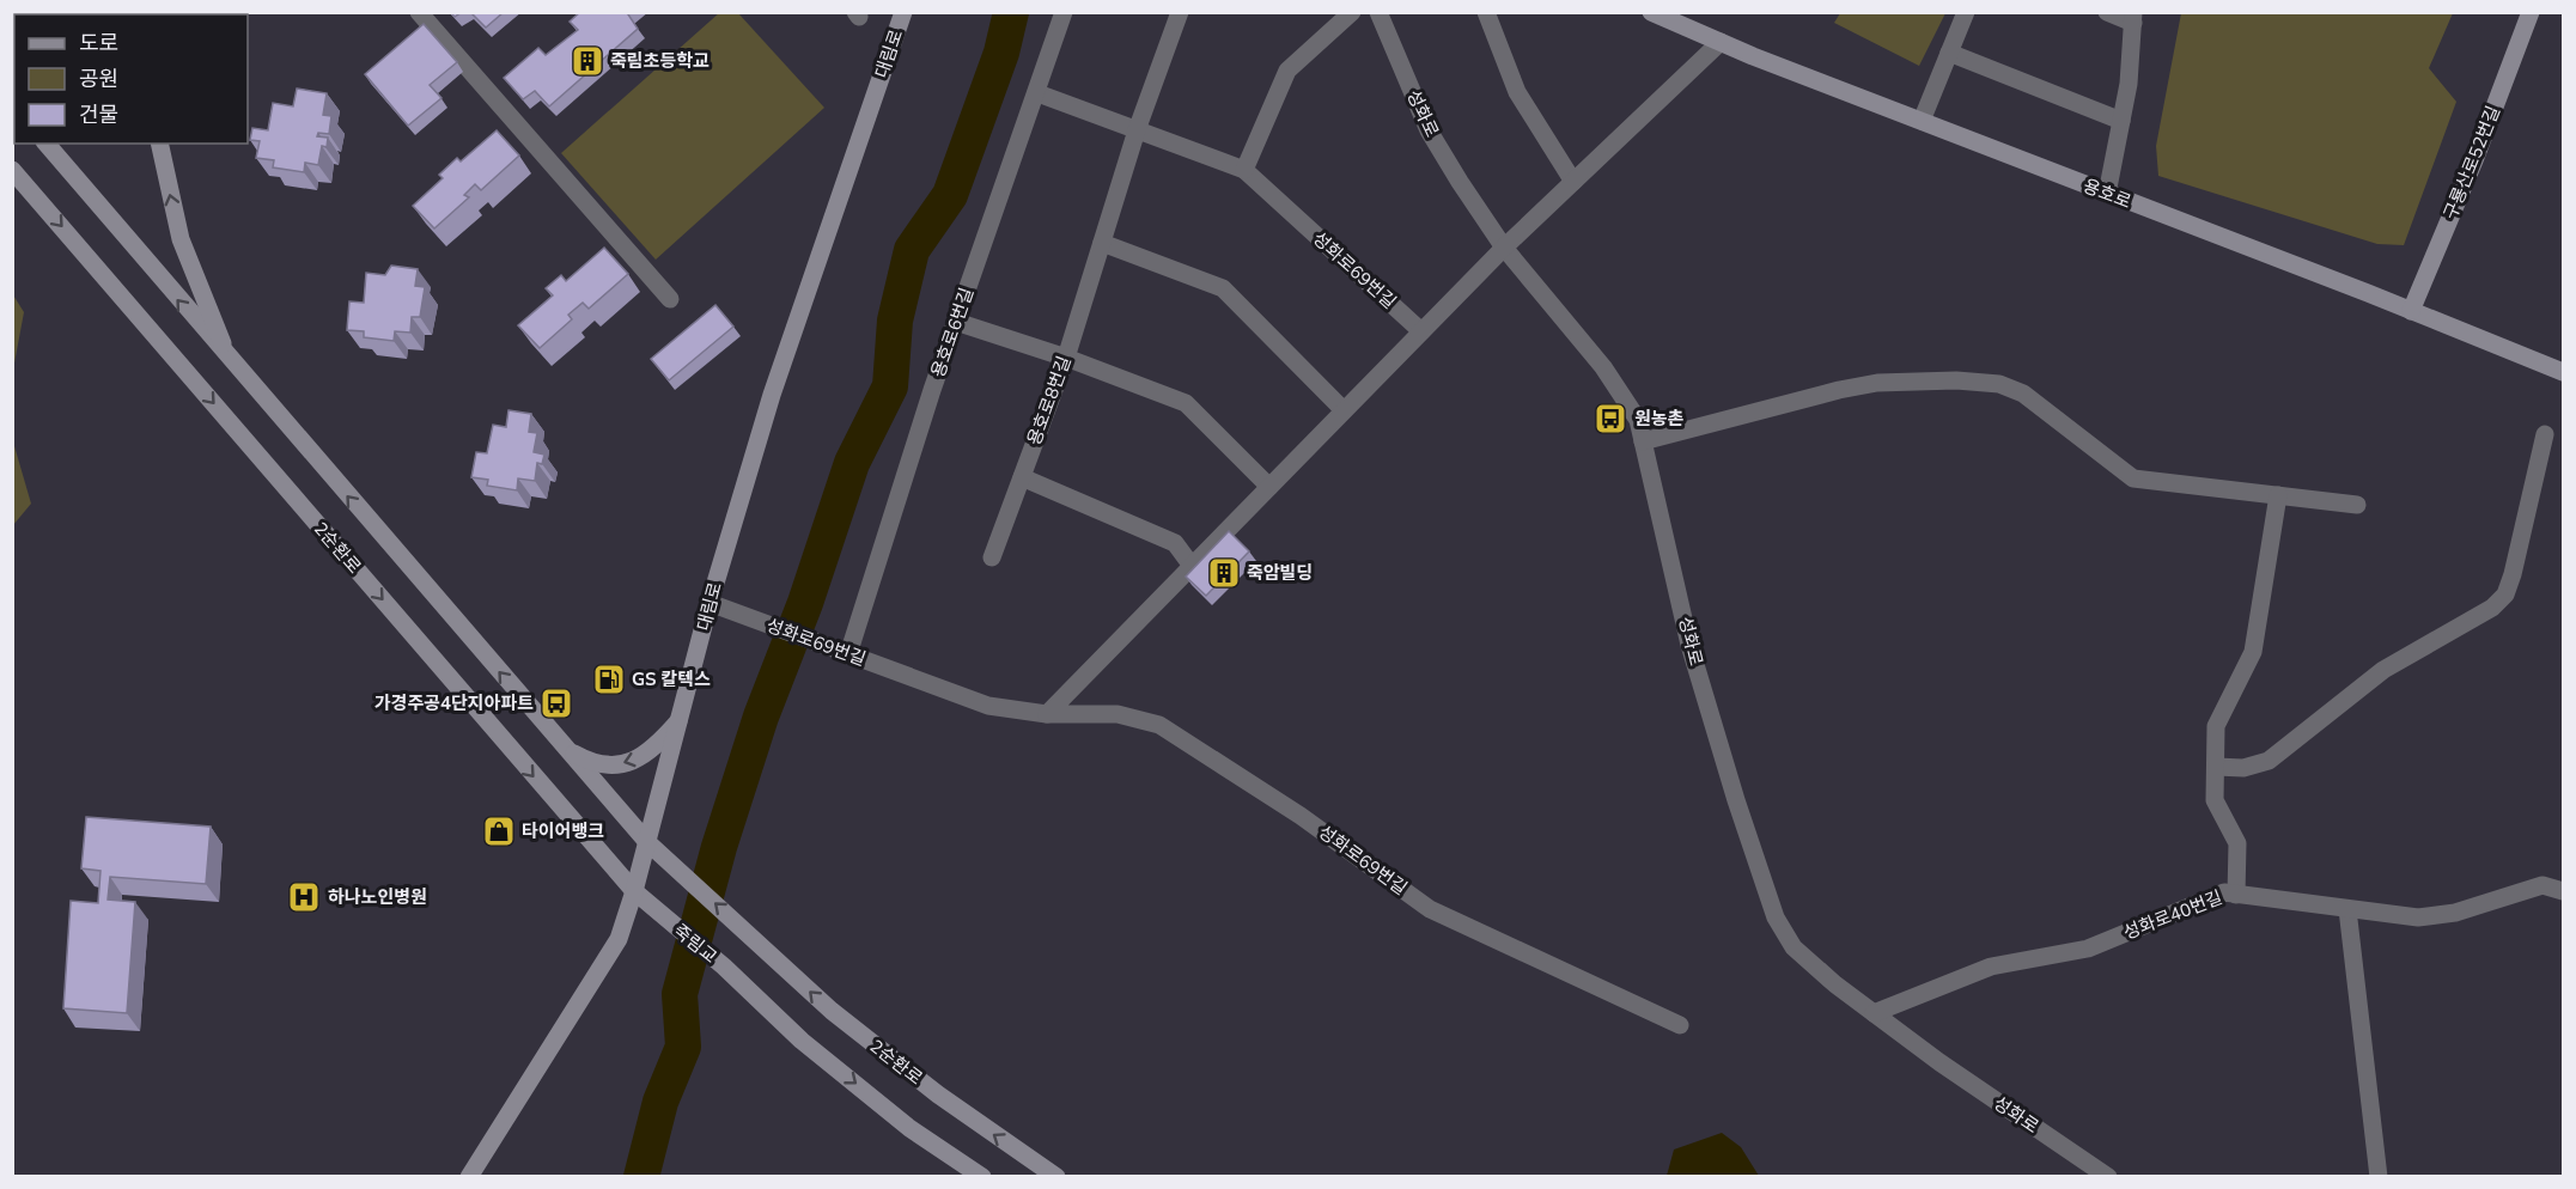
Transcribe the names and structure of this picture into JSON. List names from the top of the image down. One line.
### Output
{"streets":{"street":["대림로","성화로","구룡산로52번길","용호로","성화로69번길","용호로6번길","용호로8번길","2순환로","성화로40번길","죽림교"]},"crossings":[["대림로","성화로69번길"],["대림로","2순환로"],["성화로","성화로40번길"],["구룡산로52번길","용호로"],["성화로69번길","용호로6번길"],["2순환로","죽림교"]],"one_way":["죽림교"],"places":{"building":["죽림초등학교","죽암빌딩"],"bus stop":["원농촌","가경주공4단지아파트"],"fuel station":["GS 칼텍스"],"shop":["타이어뱅크"],"hospital":["하나노인병원"]},"legend":["도로","공원","건물"]}
